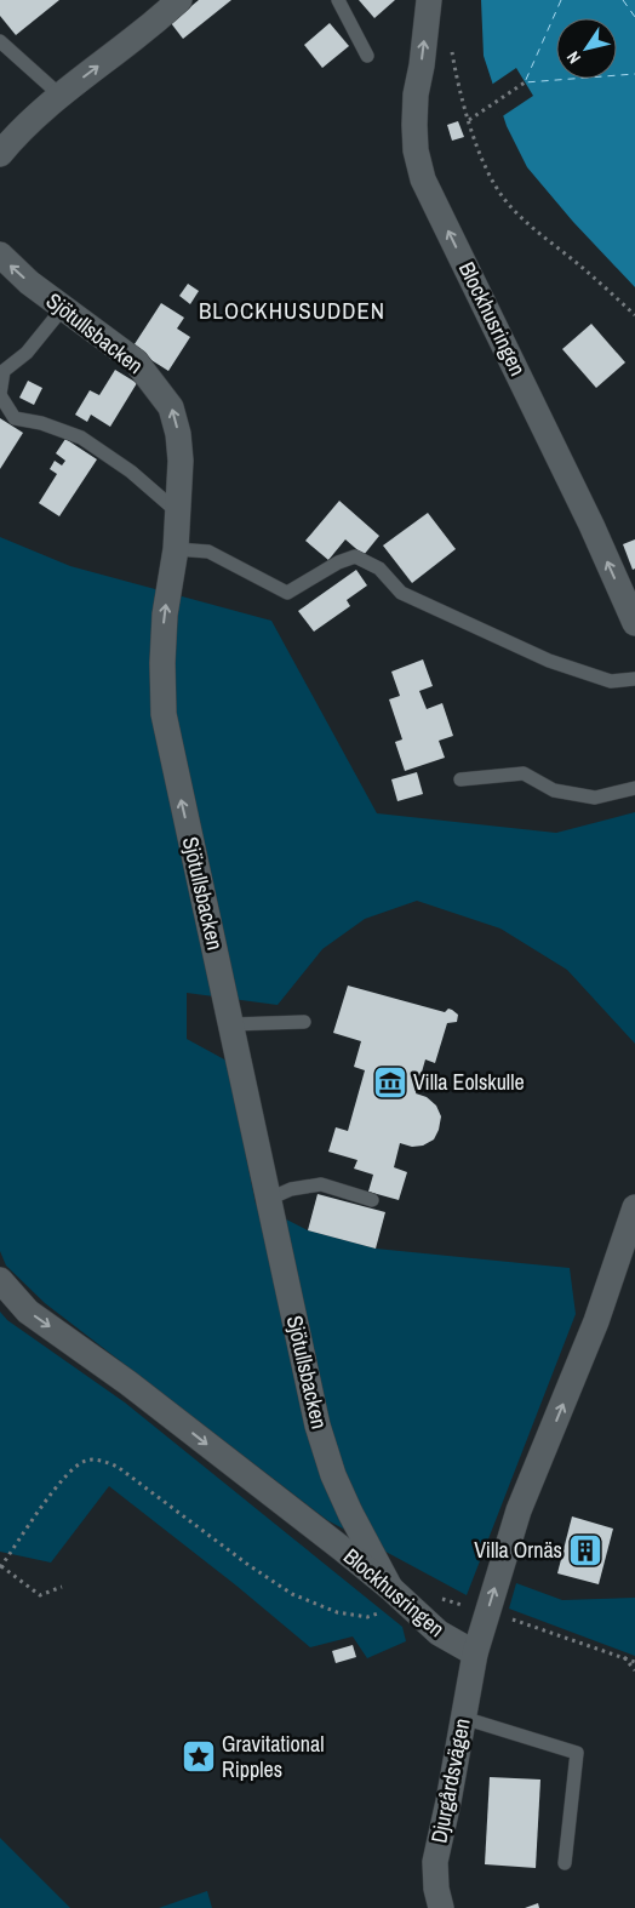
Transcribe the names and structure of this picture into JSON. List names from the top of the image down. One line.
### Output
{"streets":{"street":["Blockhusringen","Sjötullsbacken","Djurgårdsvägen"]},"crossings":[["Blockhusringen","Sjötullsbacken"],["Blockhusringen","Djurgårdsvägen"]],"one_way":["Sjötullsbacken"],"districts":["BLOCKHUSUDDEN"],"places":{"museum":["Villa Eolskulle"],"building":["Villa Ornäs"],"place":["Gravitational Ripples"]},"north":"bottom left"}
